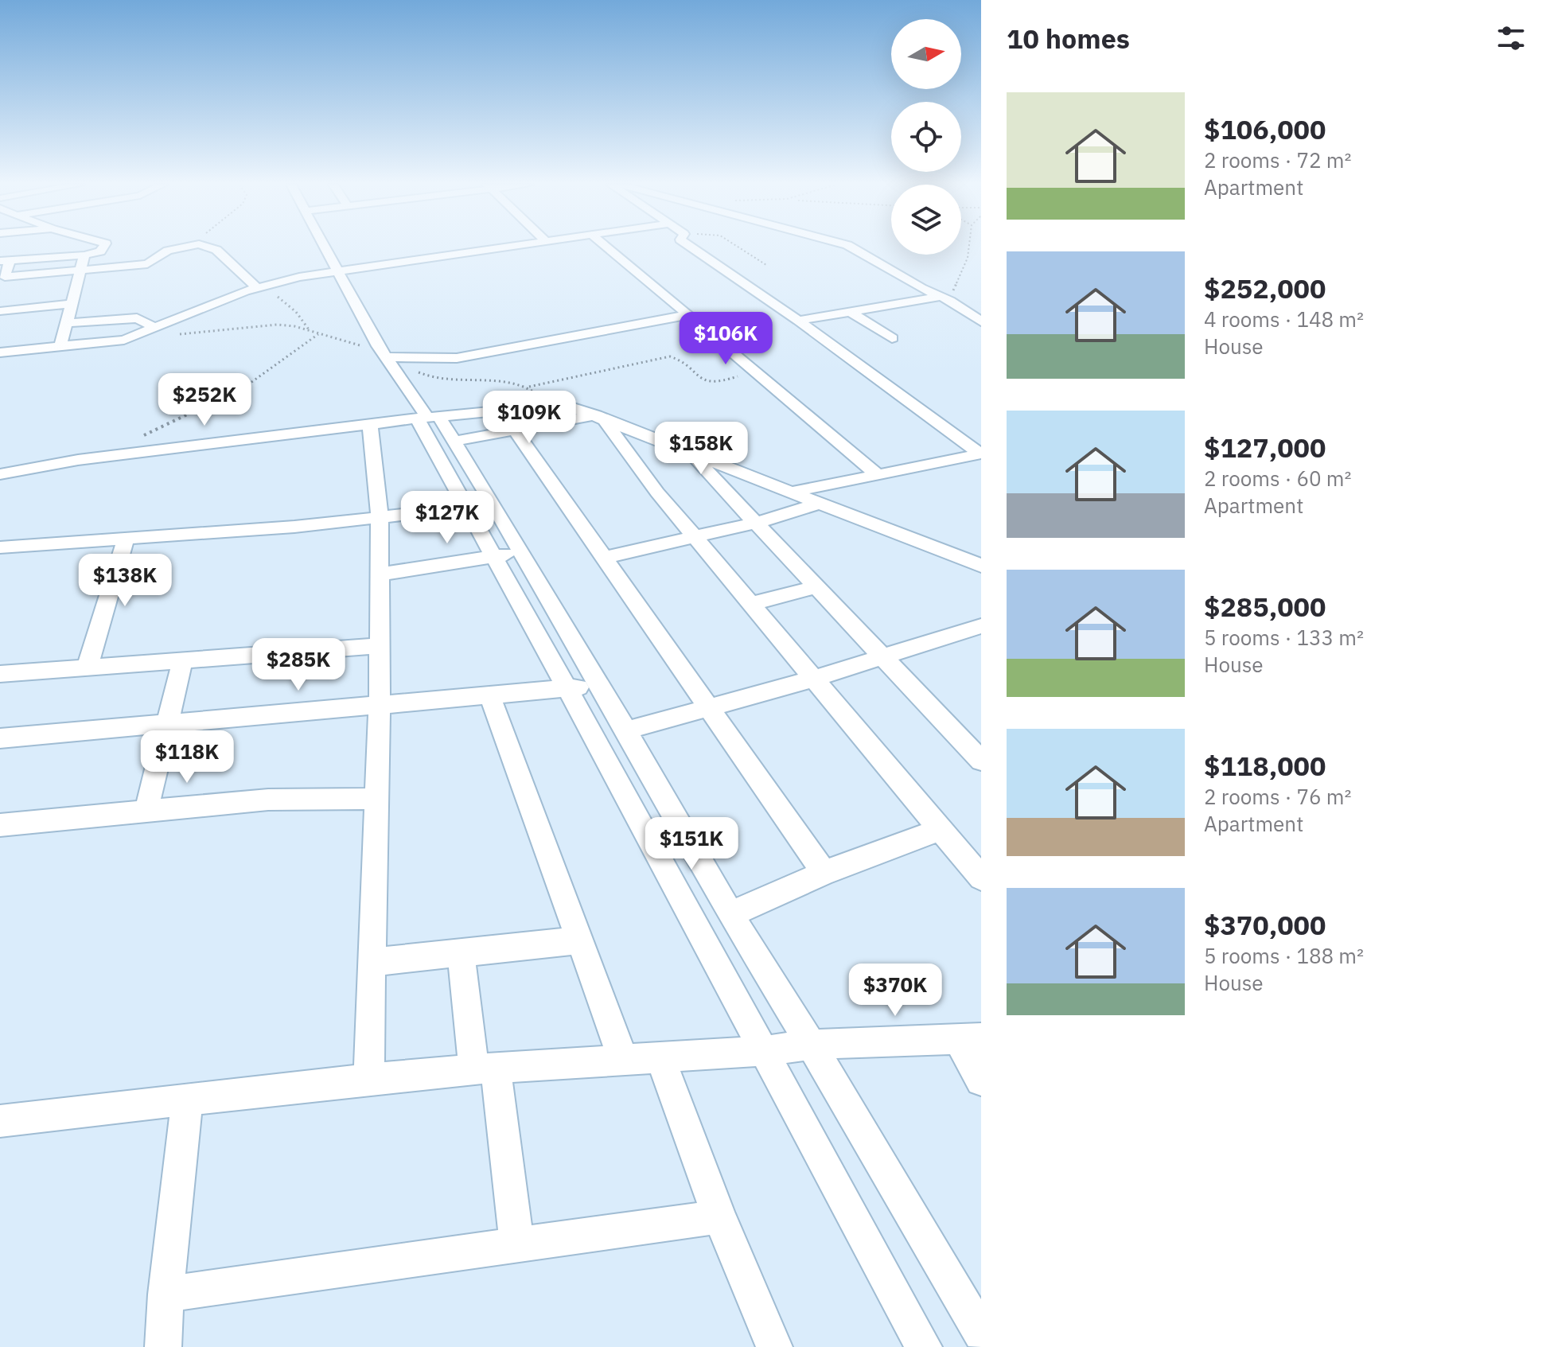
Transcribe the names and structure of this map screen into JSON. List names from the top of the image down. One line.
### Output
{"north":"right","page":{"heading":"10 homes","list":[{"name":"$106,000","note":"2 rooms · 72 m² · Apartment"},{"name":"$252,000","note":"4 rooms · 148 m² · House"},{"name":"$127,000","note":"2 rooms · 60 m² · Apartment"},{"name":"$285,000","note":"5 rooms · 133 m² · House"},{"name":"$118,000","note":"2 rooms · 76 m² · Apartment"},{"name":"$370,000","note":"5 rooms · 188 m² · House"}],"price":["$106K","$252K","$109K","$158K","$127K","$138K","$285K","$118K","$151K","$370K"]}}
